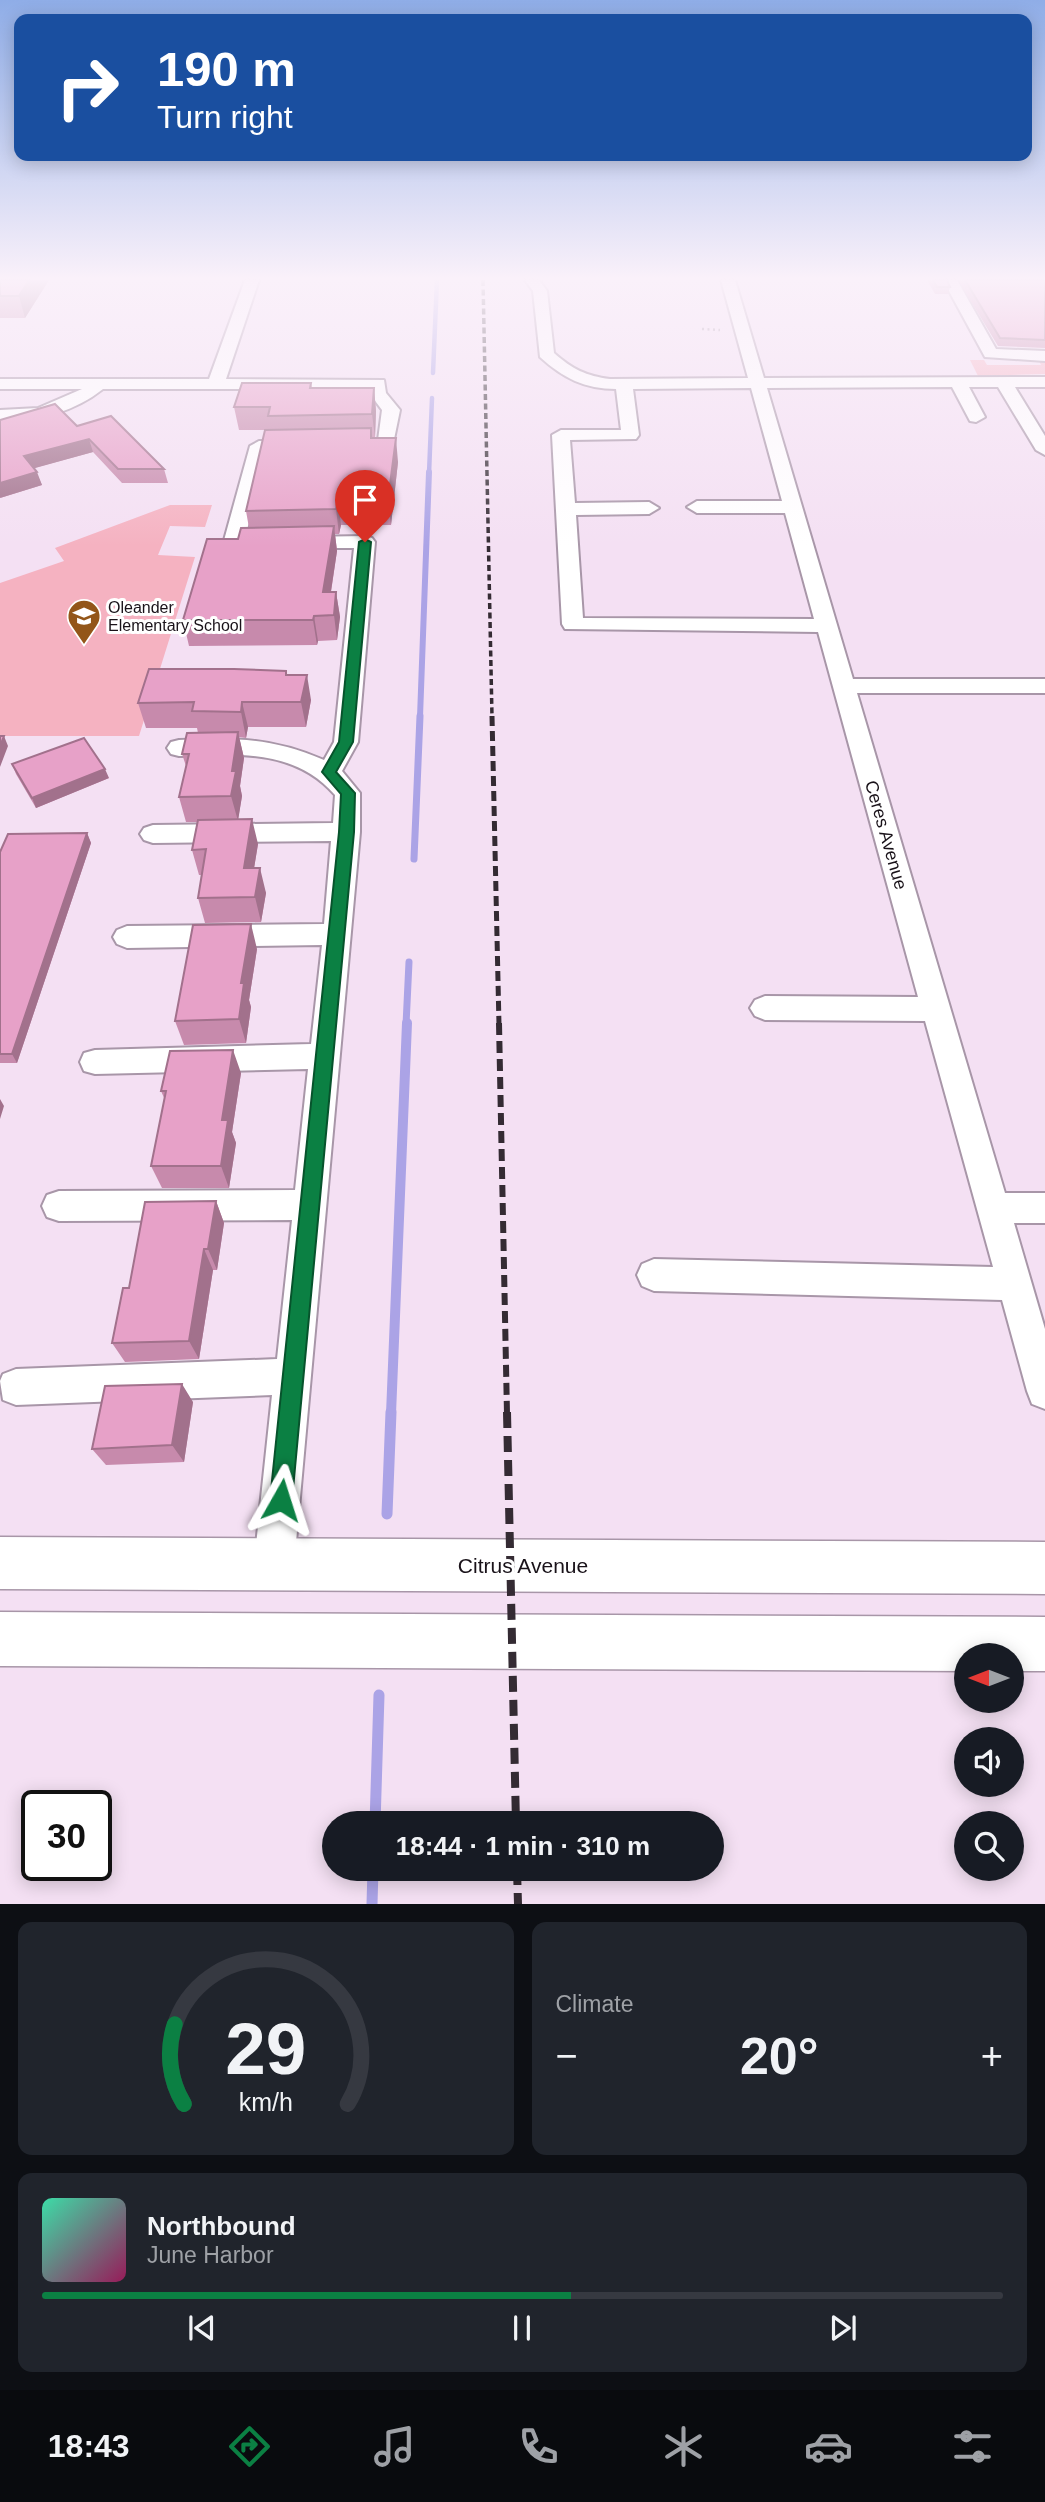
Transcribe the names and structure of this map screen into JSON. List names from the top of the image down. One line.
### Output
{"streets":{"main road":["Citrus Avenue"],"street":["Ceres Avenue"]},"places":{"school or university":["Oleander Elementary School"]},"north":"left","page":{"turn":["190 m","Turn right"],"limit":"30","trip":"18:44 · 1 min · 310 m","tile":"Climate","heat":["−","20°","+"],"song":["Northbound","June Harbor"],"tabs":"18:43","gauge":["29","km/h"]}}
